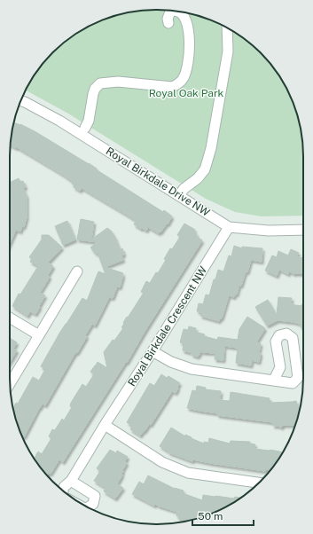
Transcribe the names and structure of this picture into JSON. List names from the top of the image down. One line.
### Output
{"streets":{"street":["Royal Birkdale Drive NW","Royal Birkdale Crescent NW"]},"crossings":[["Royal Birkdale Drive NW","Royal Birkdale Crescent NW"]],"parks":["Royal Oak Park"],"scale_bar":"50 m"}
